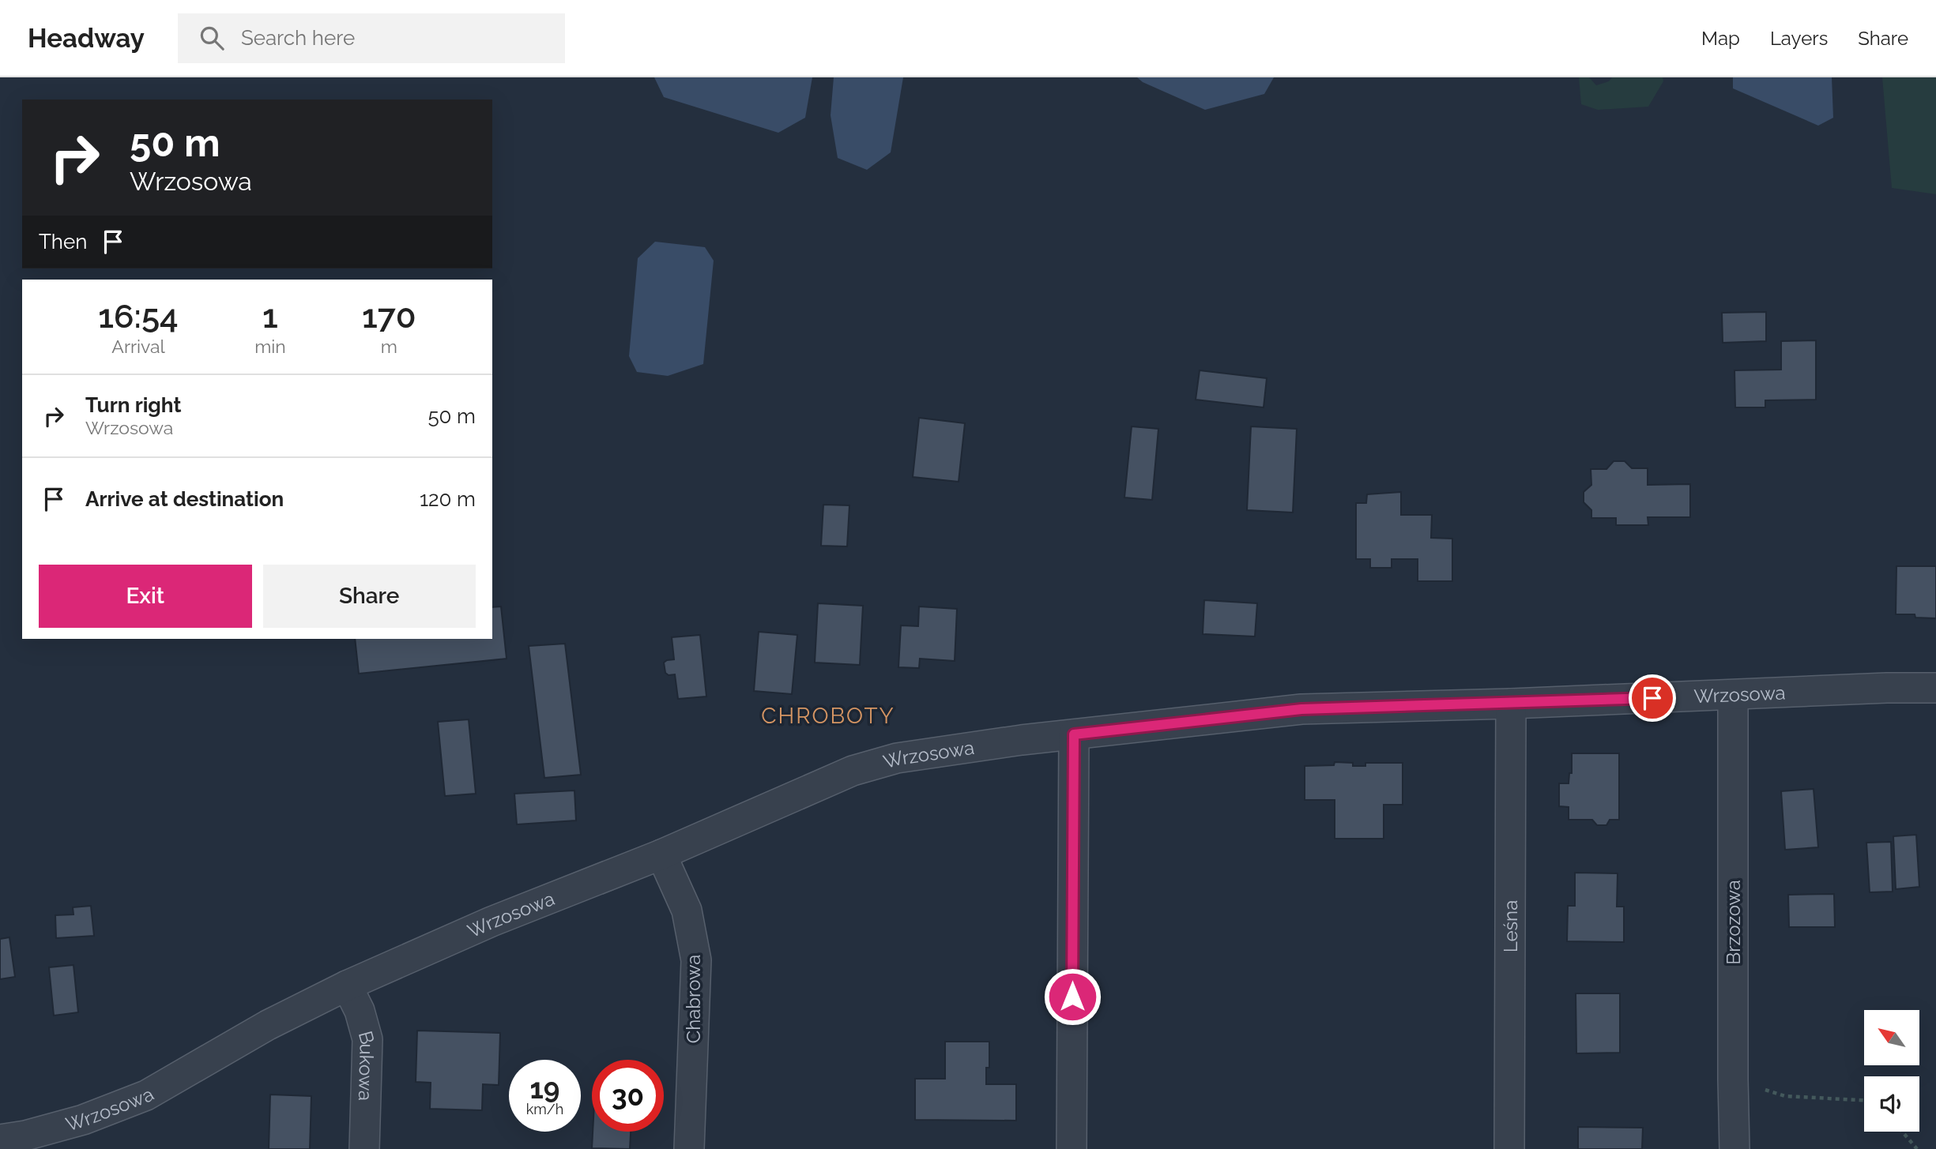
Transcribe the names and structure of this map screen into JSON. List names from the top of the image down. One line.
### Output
{"streets":{"street":["Wrzosowa","Brzozowa","Leśna","Chabrowa","Bukowa"]},"crossings":[["Wrzosowa","Brzozowa"],["Wrzosowa","Leśna"],["Wrzosowa","Chabrowa"],["Wrzosowa","Bukowa"]],"districts":["CHROBOTY"],"north":"top left","page":{"header":"Headway","search":"Search here","nav":["Map","Layers","Share"],"turn":["50 m","Wrzosowa"],"then":"Then","eta":["16:54","Arrival","1","min","170","m"],"list":[{"name":"Turn right","note":"Wrzosowa","value":"50 m"},{"name":"Arrive at destination","value":"120 m"}],"buttons":["Exit","Share"],"speed":"19 km/h","limit":"30"}}
